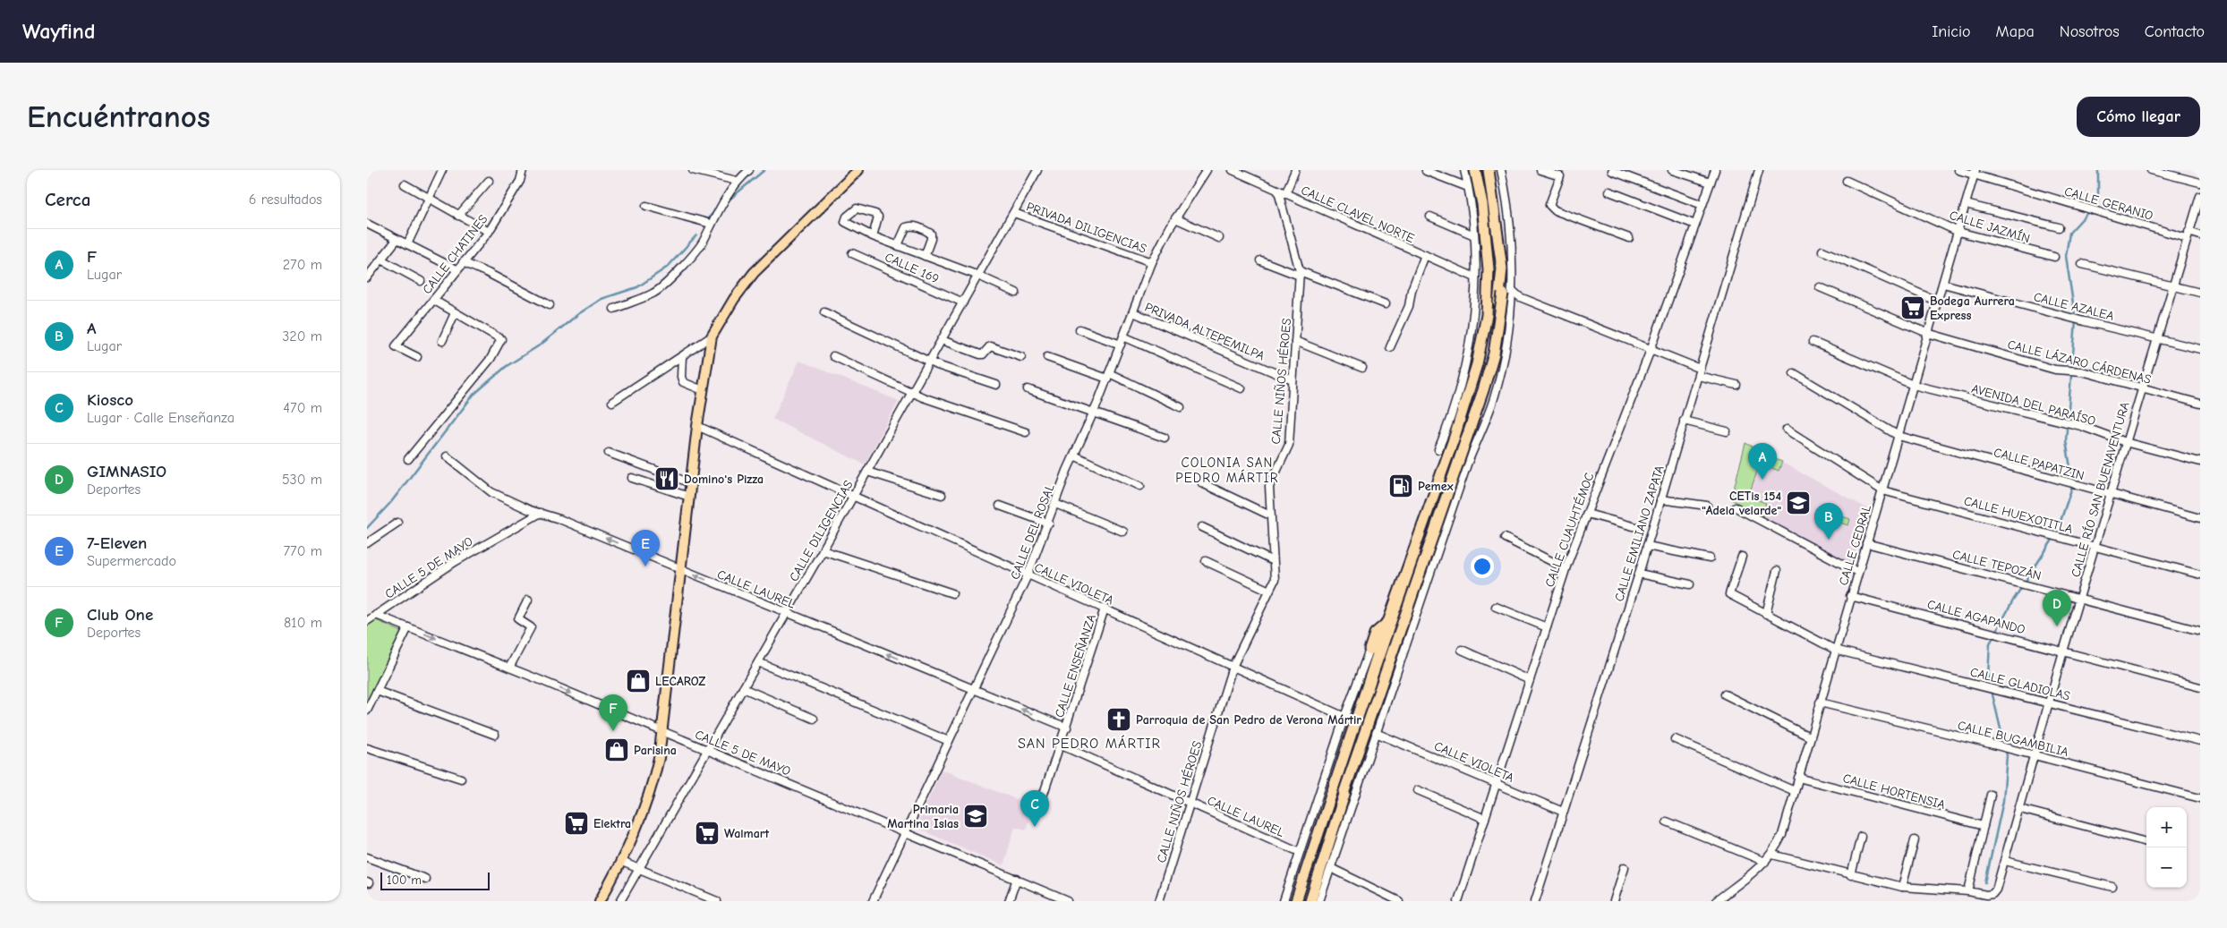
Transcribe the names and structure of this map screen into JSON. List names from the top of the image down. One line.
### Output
{"streets":{"street":["CALLE GERANIO","CALLE CLAVEL NORTE","CALLE JAZMÍN","PRIVADA DILIGENCIAS","CALLE CHATINES","CALLE 169","CALLE AZALEA","PRIVADA ALTEPEMILPA","CALLE LÁZARO CÁRDENAS","CALLE NIÑOS HÉROES","AVENIDA DEL PARAÍSO","CALLE PAPATZIN","CALLE RÍO SAN BUENAVENTURA","CALLE HUEXOTITLA","CALLE CUAUHTÉMOC","CALLE DILIGENCIAS","CALLE DEL ROSAL","CALLE EMILIANO ZAPATA","CALLE CEDRAL","CALLE TEPOZÁN","CALLE 5 DE MAYO","CALLE VIOLETA","CALLE LAUREL","CALLE AGAPANDO","CALLE ENSEÑANZA","CALLE GLADIOLAS","CALLE BUGAMBILIA","CALLE HORTENSIA"]},"crossings":[["CALLE GERANIO","CALLE RÍO SAN BUENAVENTURA"],["CALLE GERANIO","CALLE CEDRAL"],["CALLE CLAVEL NORTE","CALLE NIÑOS HÉROES"],["CALLE JAZMÍN","CALLE CEDRAL"],["PRIVADA DILIGENCIAS","CALLE DILIGENCIAS"],["PRIVADA DILIGENCIAS","CALLE DEL ROSAL"],["CALLE 169","CALLE DILIGENCIAS"],["CALLE AZALEA","CALLE RÍO SAN BUENAVENTURA"],["CALLE AZALEA","CALLE CEDRAL"],["PRIVADA ALTEPEMILPA","CALLE NIÑOS HÉROES"],["PRIVADA ALTEPEMILPA","CALLE DEL ROSAL"],["CALLE LÁZARO CÁRDENAS","CALLE RÍO SAN BUENAVENTURA"],["CALLE LÁZARO CÁRDENAS","CALLE CEDRAL"],["CALLE NIÑOS HÉROES","CALLE VIOLETA"],["CALLE NIÑOS HÉROES","CALLE LAUREL"],["AVENIDA DEL PARAÍSO","CALLE RÍO SAN BUENAVENTURA"],["AVENIDA DEL PARAÍSO","CALLE CEDRAL"],["CALLE PAPATZIN","CALLE RÍO SAN BUENAVENTURA"],["CALLE PAPATZIN","CALLE CEDRAL"],["CALLE RÍO SAN BUENAVENTURA","CALLE HUEXOTITLA"],["CALLE RÍO SAN BUENAVENTURA","CALLE TEPOZÁN"],["CALLE RÍO SAN BUENAVENTURA","CALLE AGAPANDO"],["CALLE RÍO SAN BUENAVENTURA","CALLE GLADIOLAS"],["CALLE RÍO SAN BUENAVENTURA","CALLE BUGAMBILIA"],["CALLE HUEXOTITLA","CALLE CEDRAL"],["CALLE CUAUHTÉMOC","CALLE VIOLETA"],["CALLE DILIGENCIAS","CALLE 5 DE MAYO"],["CALLE DILIGENCIAS","CALLE VIOLETA"],["CALLE DILIGENCIAS","CALLE LAUREL"],["CALLE DEL ROSAL","CALLE 5 DE MAYO"],["CALLE DEL ROSAL","CALLE VIOLETA"],["CALLE DEL ROSAL","CALLE LAUREL"],["CALLE EMILIANO ZAPATA","CALLE VIOLETA"],["CALLE CEDRAL","CALLE TEPOZÁN"],["CALLE CEDRAL","CALLE AGAPANDO"],["CALLE CEDRAL","CALLE GLADIOLAS"],["CALLE CEDRAL","CALLE BUGAMBILIA"],["CALLE CEDRAL","CALLE HORTENSIA"],["CALLE 5 DE MAYO","CALLE LAUREL"],["CALLE VIOLETA","CALLE ENSEÑANZA"],["CALLE LAUREL","CALLE ENSEÑANZA"]],"districts":["COLONIA SAN PEDRO MÁRTIR","SAN PEDRO MÁRTIR"],"places":{"supermarket":["Bodega Aurrera Express","Elektra","Walmart"],"restaurant":["Domino's Pizza"],"fuel station":["Pemex"],"school or university":["CETis 154 \"Adela velarde\"","Primaria Martina Islas"],"shop":["LECAROZ","Parisina"],"church":["Parroquia de San Pedro de Verona Mártir"]},"scale_bar":"100 m","page":{"header":"Wayfind","nav":["Inicio","Mapa","Nosotros","Contacto"],"buttons":"Cómo llegar","title":"Encuéntranos","heading":["Cerca","6 resultados"],"list":[{"mark":"A","name":"F","note":"Lugar","value":"270 m"},{"mark":"B","name":"A","note":"Lugar","value":"320 m"},{"mark":"C","name":"Kiosco","note":"Lugar · Calle Enseñanza","value":"470 m"},{"mark":"D","name":"GIMNASIO","note":"Deportes","value":"530 m"},{"mark":"E","name":"7-Eleven","note":"Supermercado","value":"770 m"},{"mark":"F","name":"Club One","note":"Deportes","value":"810 m"}],"pins":["A","B","E","D","F","C"],"map_buttons":["+","−"],"scale":"100 m"}}
